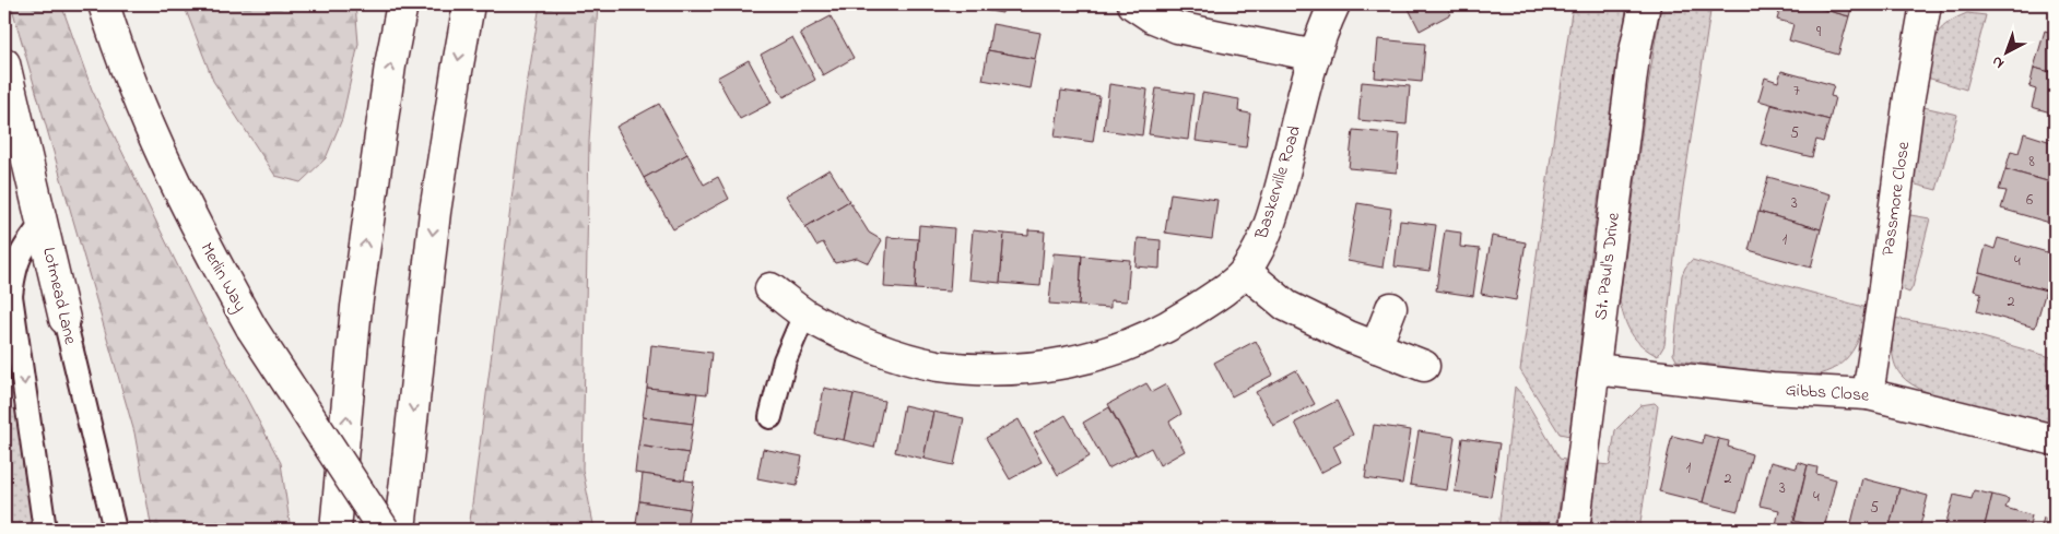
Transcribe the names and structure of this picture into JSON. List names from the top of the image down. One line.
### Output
{"streets":{"main road":["Baskerville Road","Passmore Close","St. Paul's Drive","Merlin Way","Lotmead Lane","Gibbs Close"]},"crossings":[["Passmore Close","Gibbs Close"],["St. Paul's Drive","Gibbs Close"]],"house_numbers":["9","7","5","8","6","3","1","4","2","1","2","3","4","5"],"north":"bottom left"}
